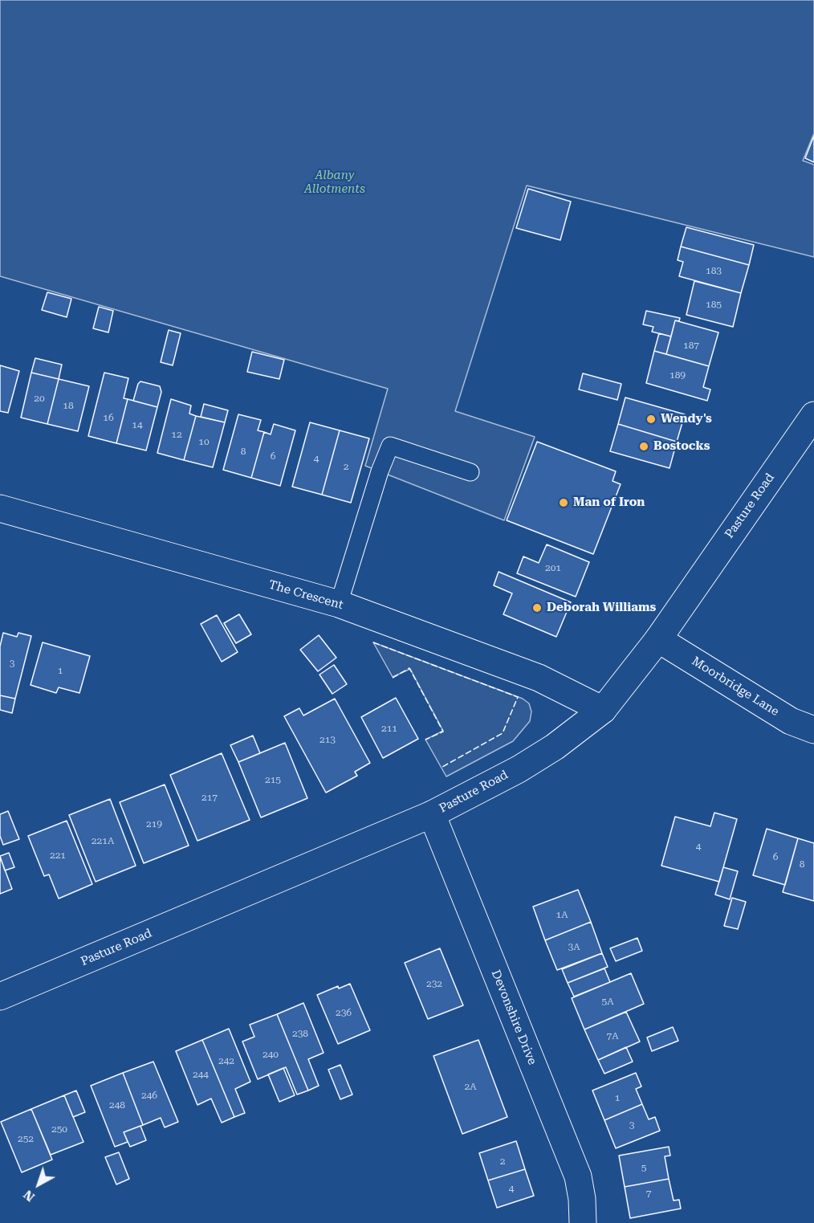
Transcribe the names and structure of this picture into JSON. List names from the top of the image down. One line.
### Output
{"streets":{"street":["Pasture Road","The Crescent","Moorbridge Lane","Devonshire Drive"]},"crossings":[["Pasture Road","The Crescent"],["Pasture Road","Moorbridge Lane"],["Pasture Road","Devonshire Drive"]],"parks":["Albany Allotments"],"places":["Wendy's","Bostocks","Man of Iron","Deborah Williams"],"house_numbers":["183","185","187","189","20","18","16","14","12","10","8","6","4","2","201","3","1","211","213","215","217","219","221A","4","221","6","8","1A","3A","232","5A","236","238","7A","240","242","244","2A","246","1","248","3","250","252","2","5","4","7"],"north":"bottom left"}
